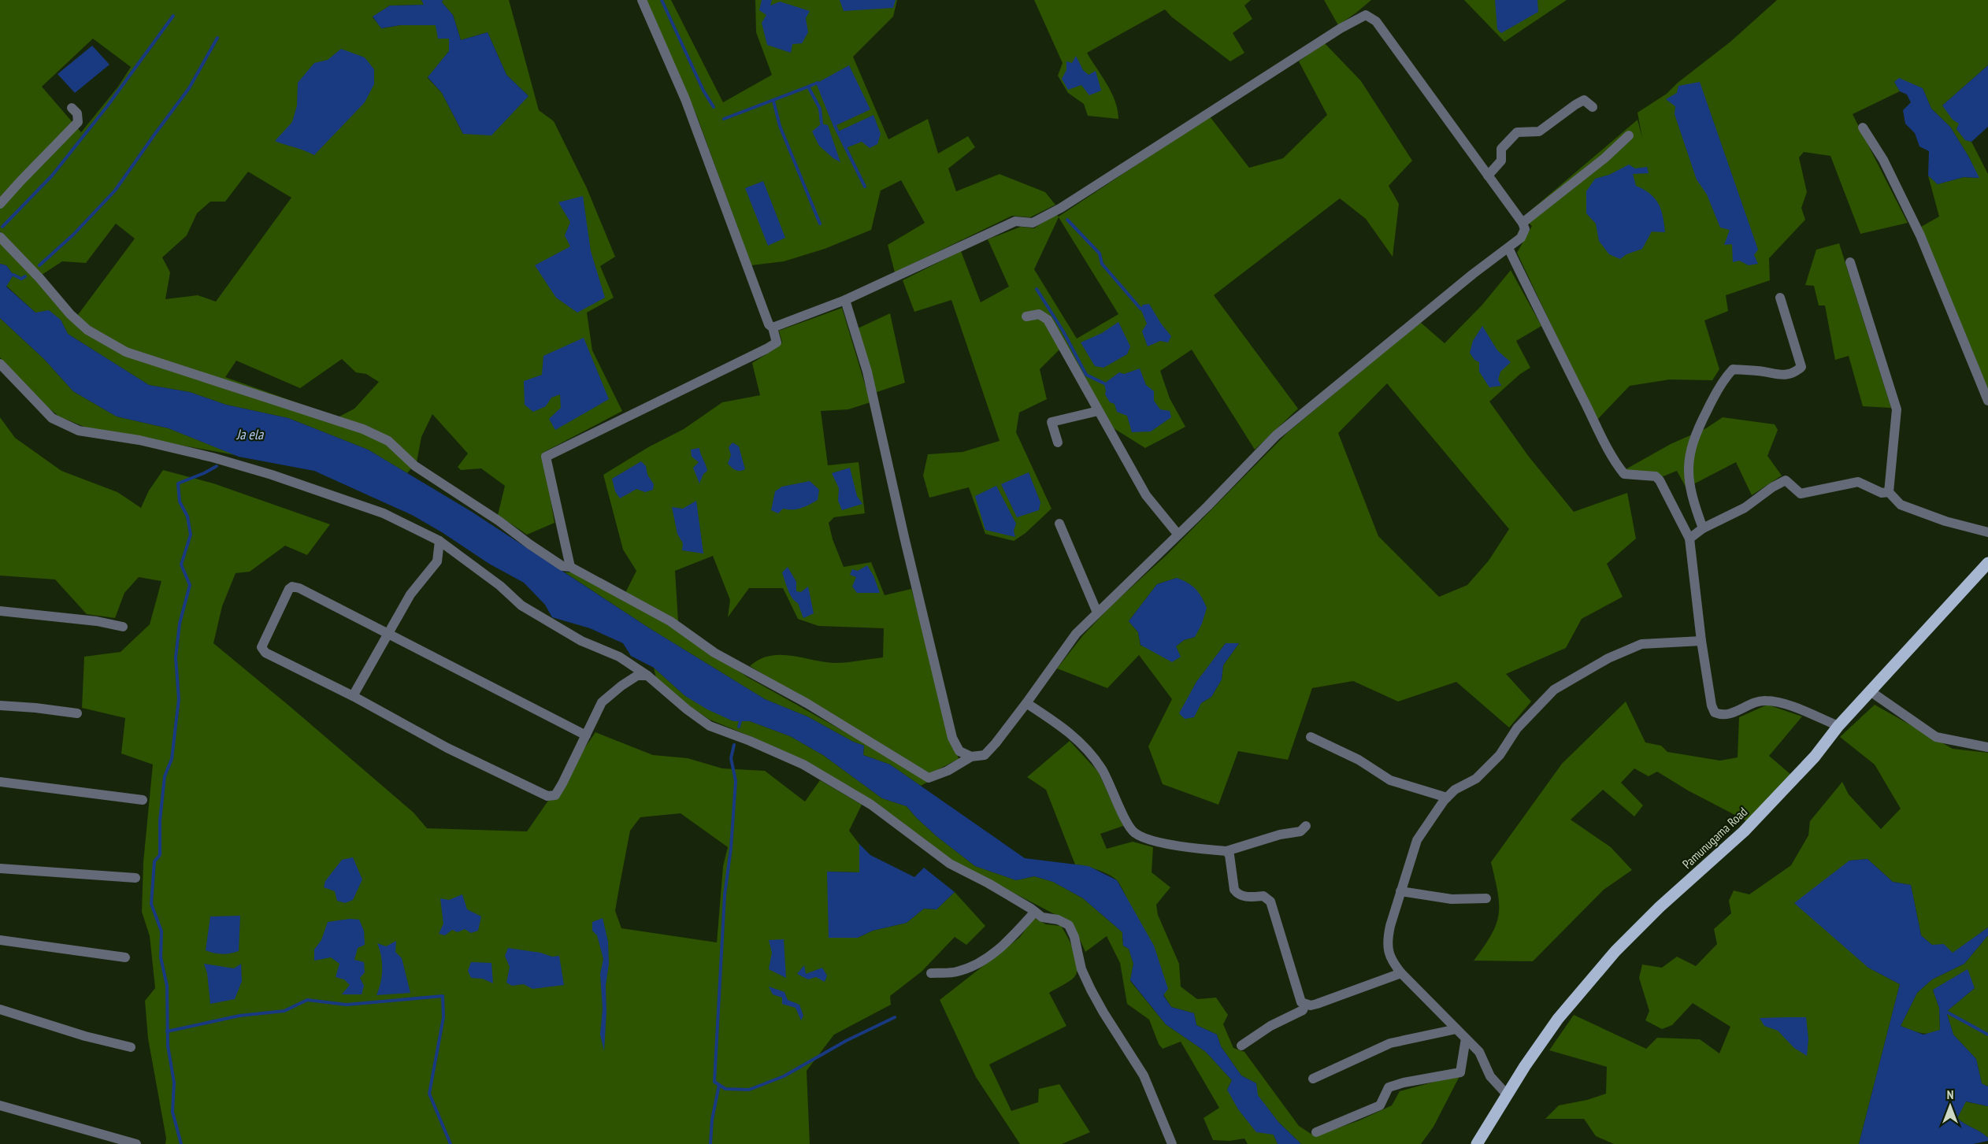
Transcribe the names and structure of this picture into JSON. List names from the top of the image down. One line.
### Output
{"streets":{"main road":["Pamunugama Road"]},"water":["Ja ela"],"north":"top"}
